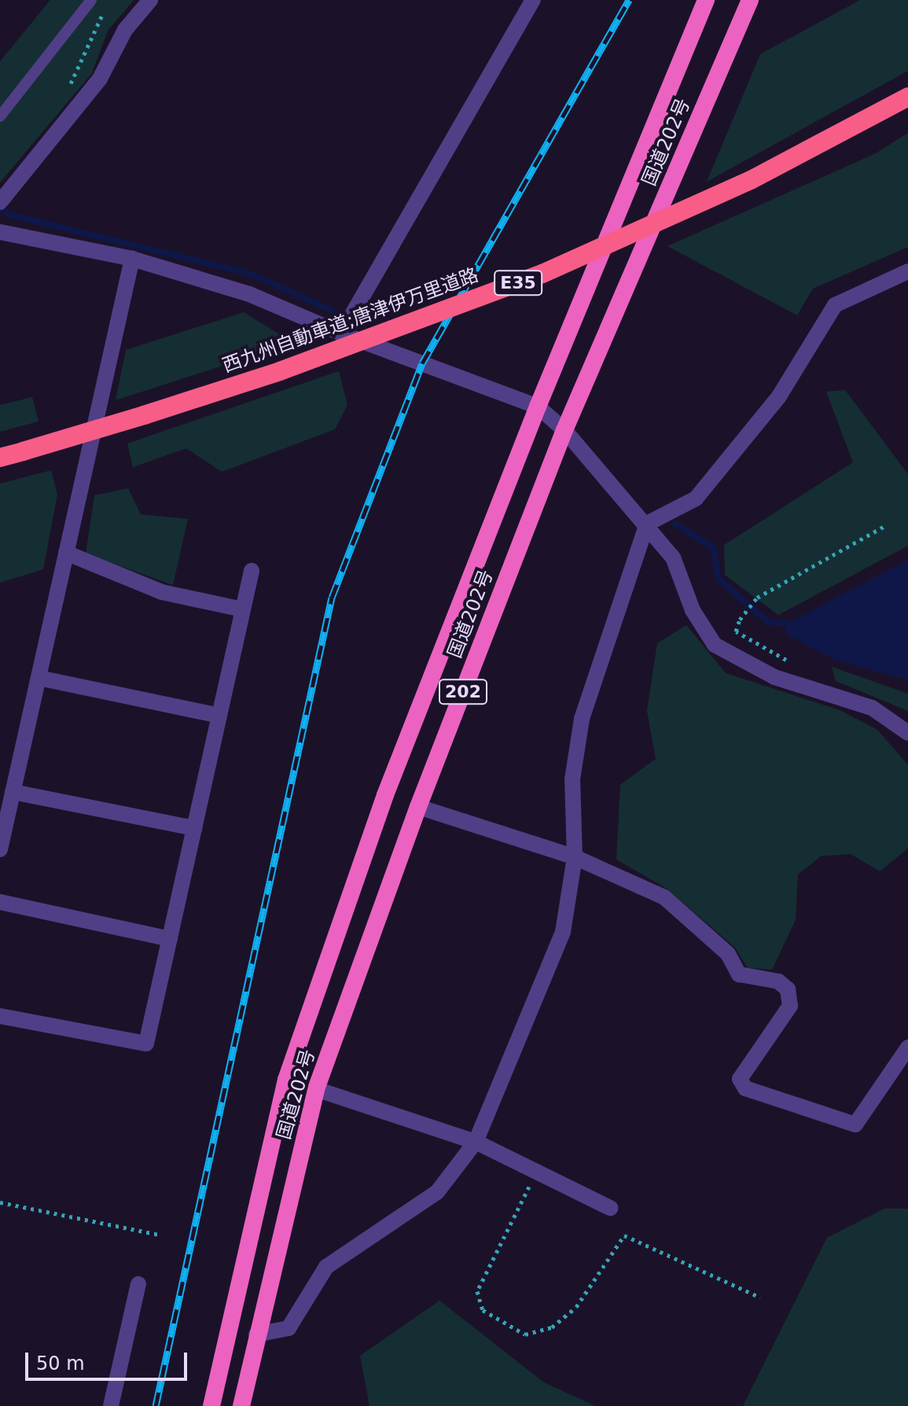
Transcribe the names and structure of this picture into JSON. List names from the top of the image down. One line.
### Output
{"streets":{"highway":["国道202号","E35","西九州自動車道;唐津伊万里道路","202"]},"scale_bar":"50 m"}
